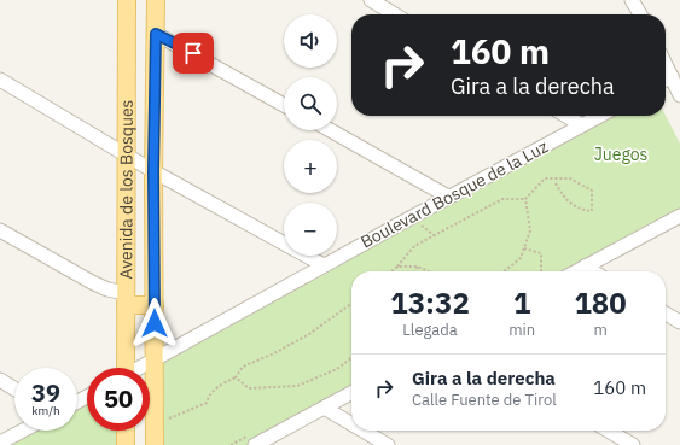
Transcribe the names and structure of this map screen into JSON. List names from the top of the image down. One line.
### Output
{"streets":{"main road":["Avenida de los Bosques"],"street":["Boulevard Bosque de la Luz"]},"crossings":[["Avenida de los Bosques","Boulevard Bosque de la Luz"]],"parks":["Juegos"],"page":{"map_buttons":["+","−"],"turn":["160 m","Gira a la derecha"],"eta":["13:32","Llegada","1","min","180","m"],"list":[{"name":"Gira a la derecha","note":"Calle Fuente de Tirol","value":"160 m"}],"speed":"39 km/h","limit":"50"}}
